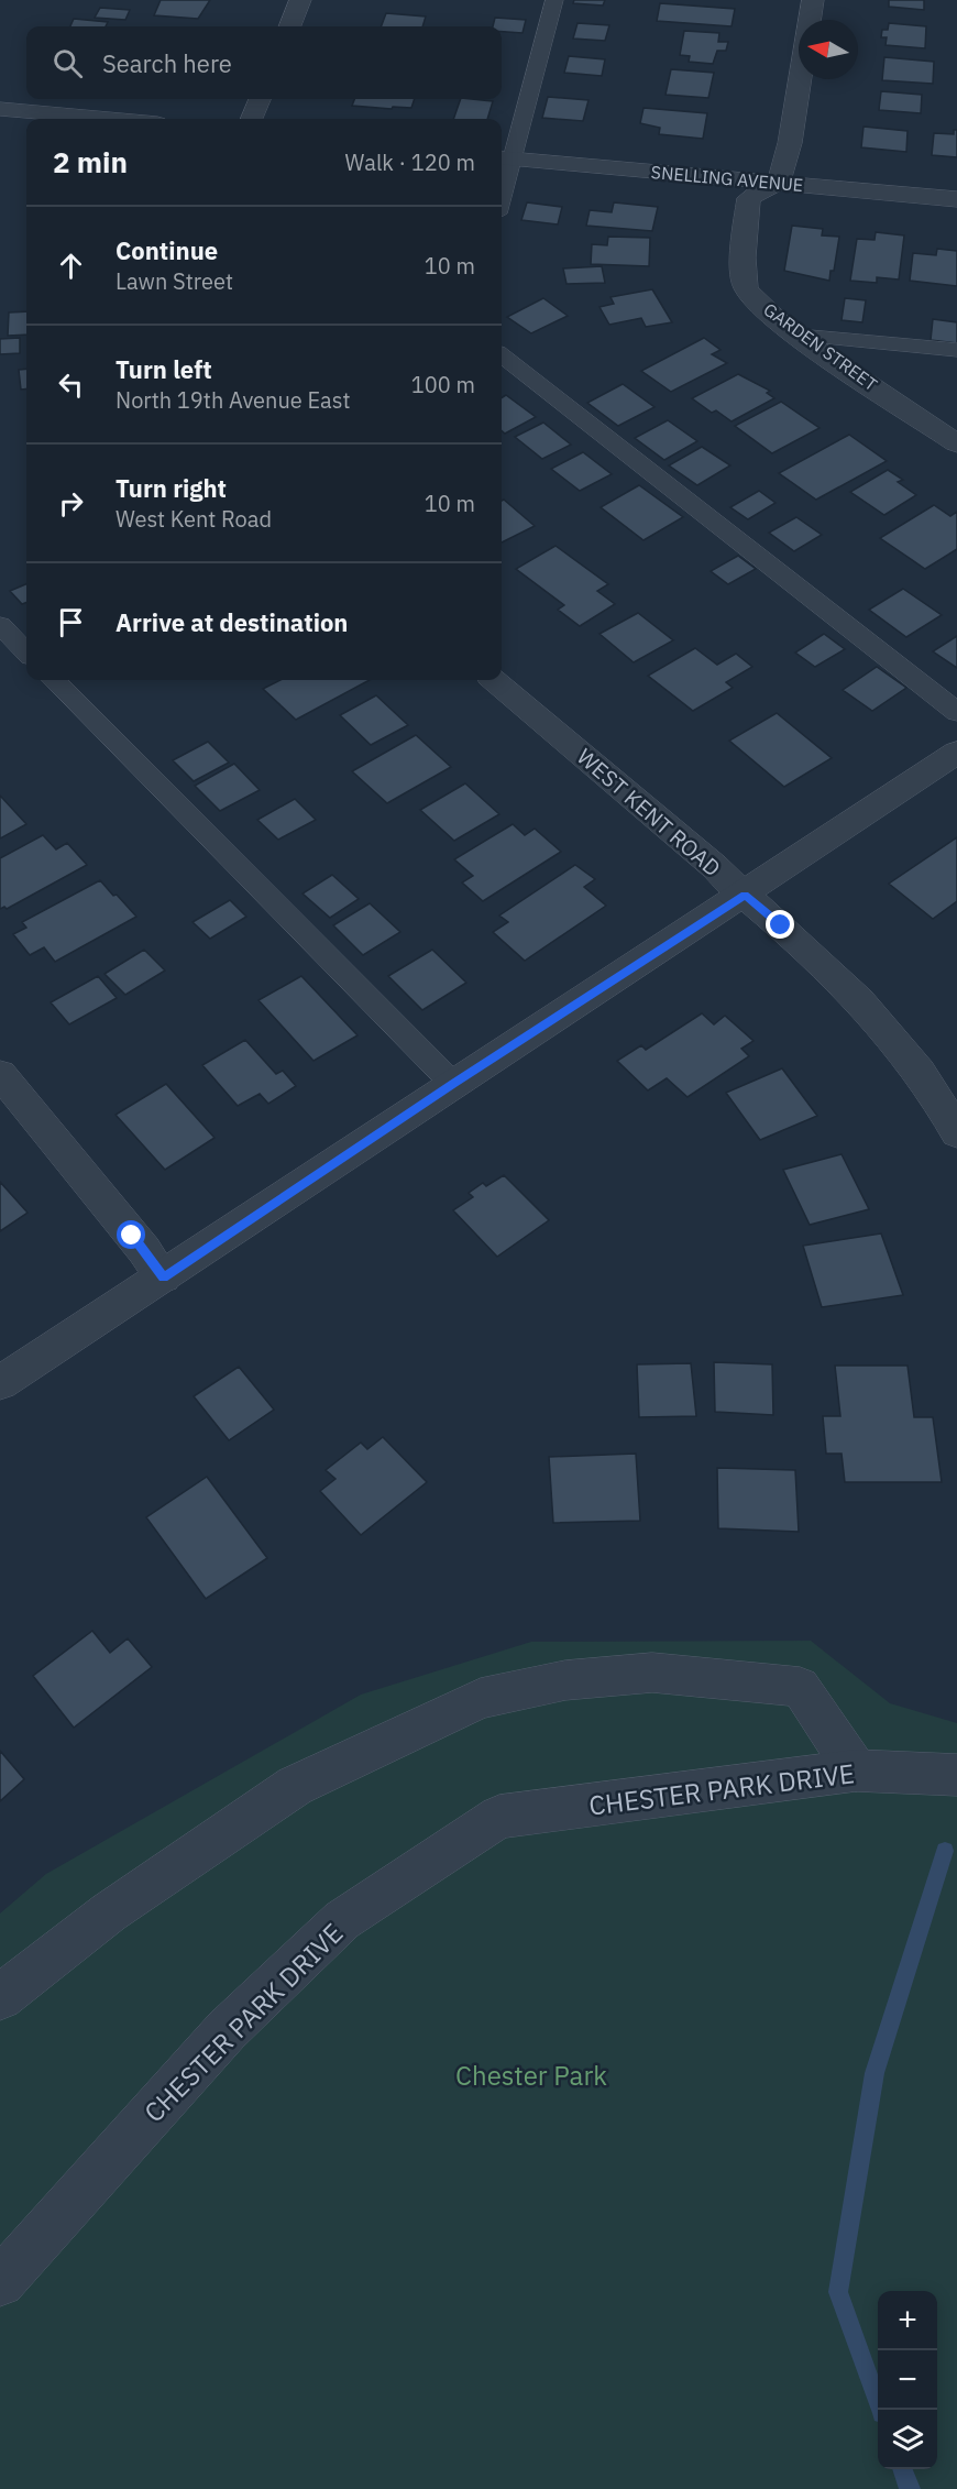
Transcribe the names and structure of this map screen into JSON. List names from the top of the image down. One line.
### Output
{"streets":{"street":["SNELLING AVENUE","GARDEN STREET","WEST KENT ROAD","CHESTER PARK DRIVE"]},"crossings":[["SNELLING AVENUE","GARDEN STREET"]],"parks":["Chester Park"],"north":"left","page":{"search":"Search here","heading":["2 min","Walk · 120 m"],"list":[["Continue","Lawn Street","10 m"],["Turn left","North 19th Avenue East","100 m"],["Turn right","West Kent Road","10 m"],"Arrive at destination"],"map_buttons":["+","−"]}}
